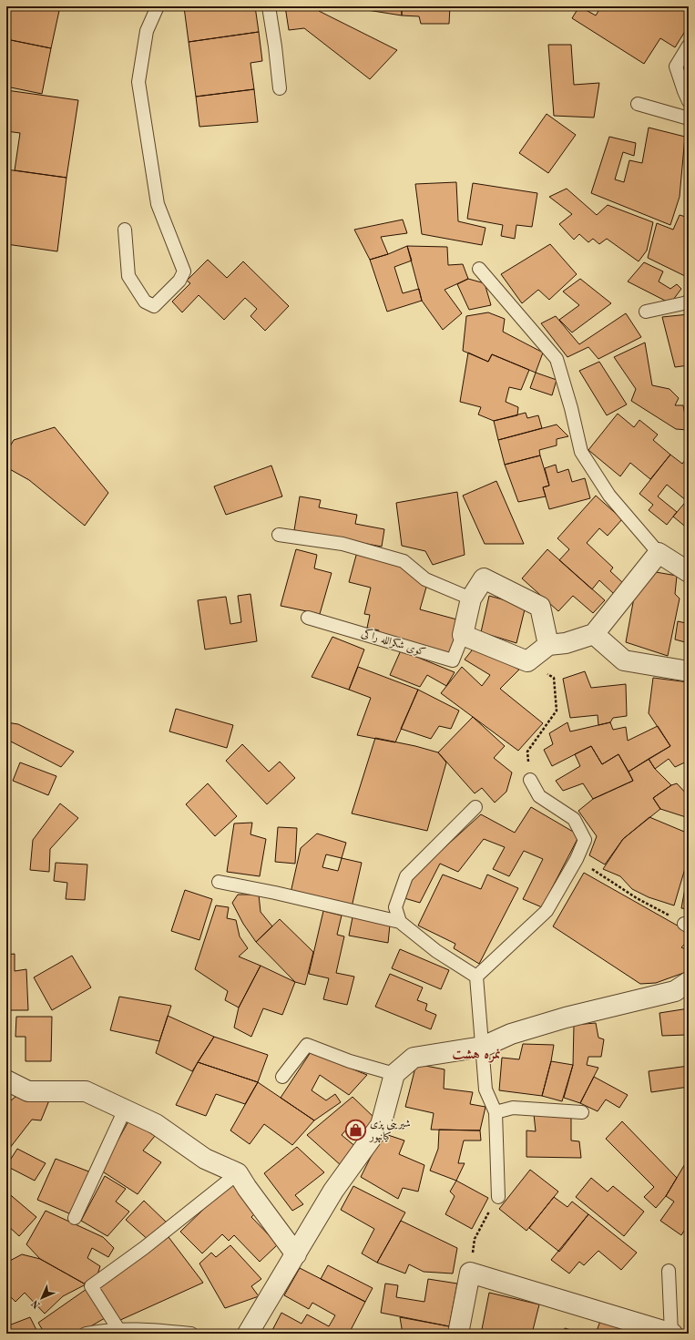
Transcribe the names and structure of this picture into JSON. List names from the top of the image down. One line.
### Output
{"streets":{"lane":["کوی شکرالله راکی"]},"districts":["نمره هشت"],"places":{"shop":["شیرینی پزی کیانپور"]},"north":"bottom left"}
